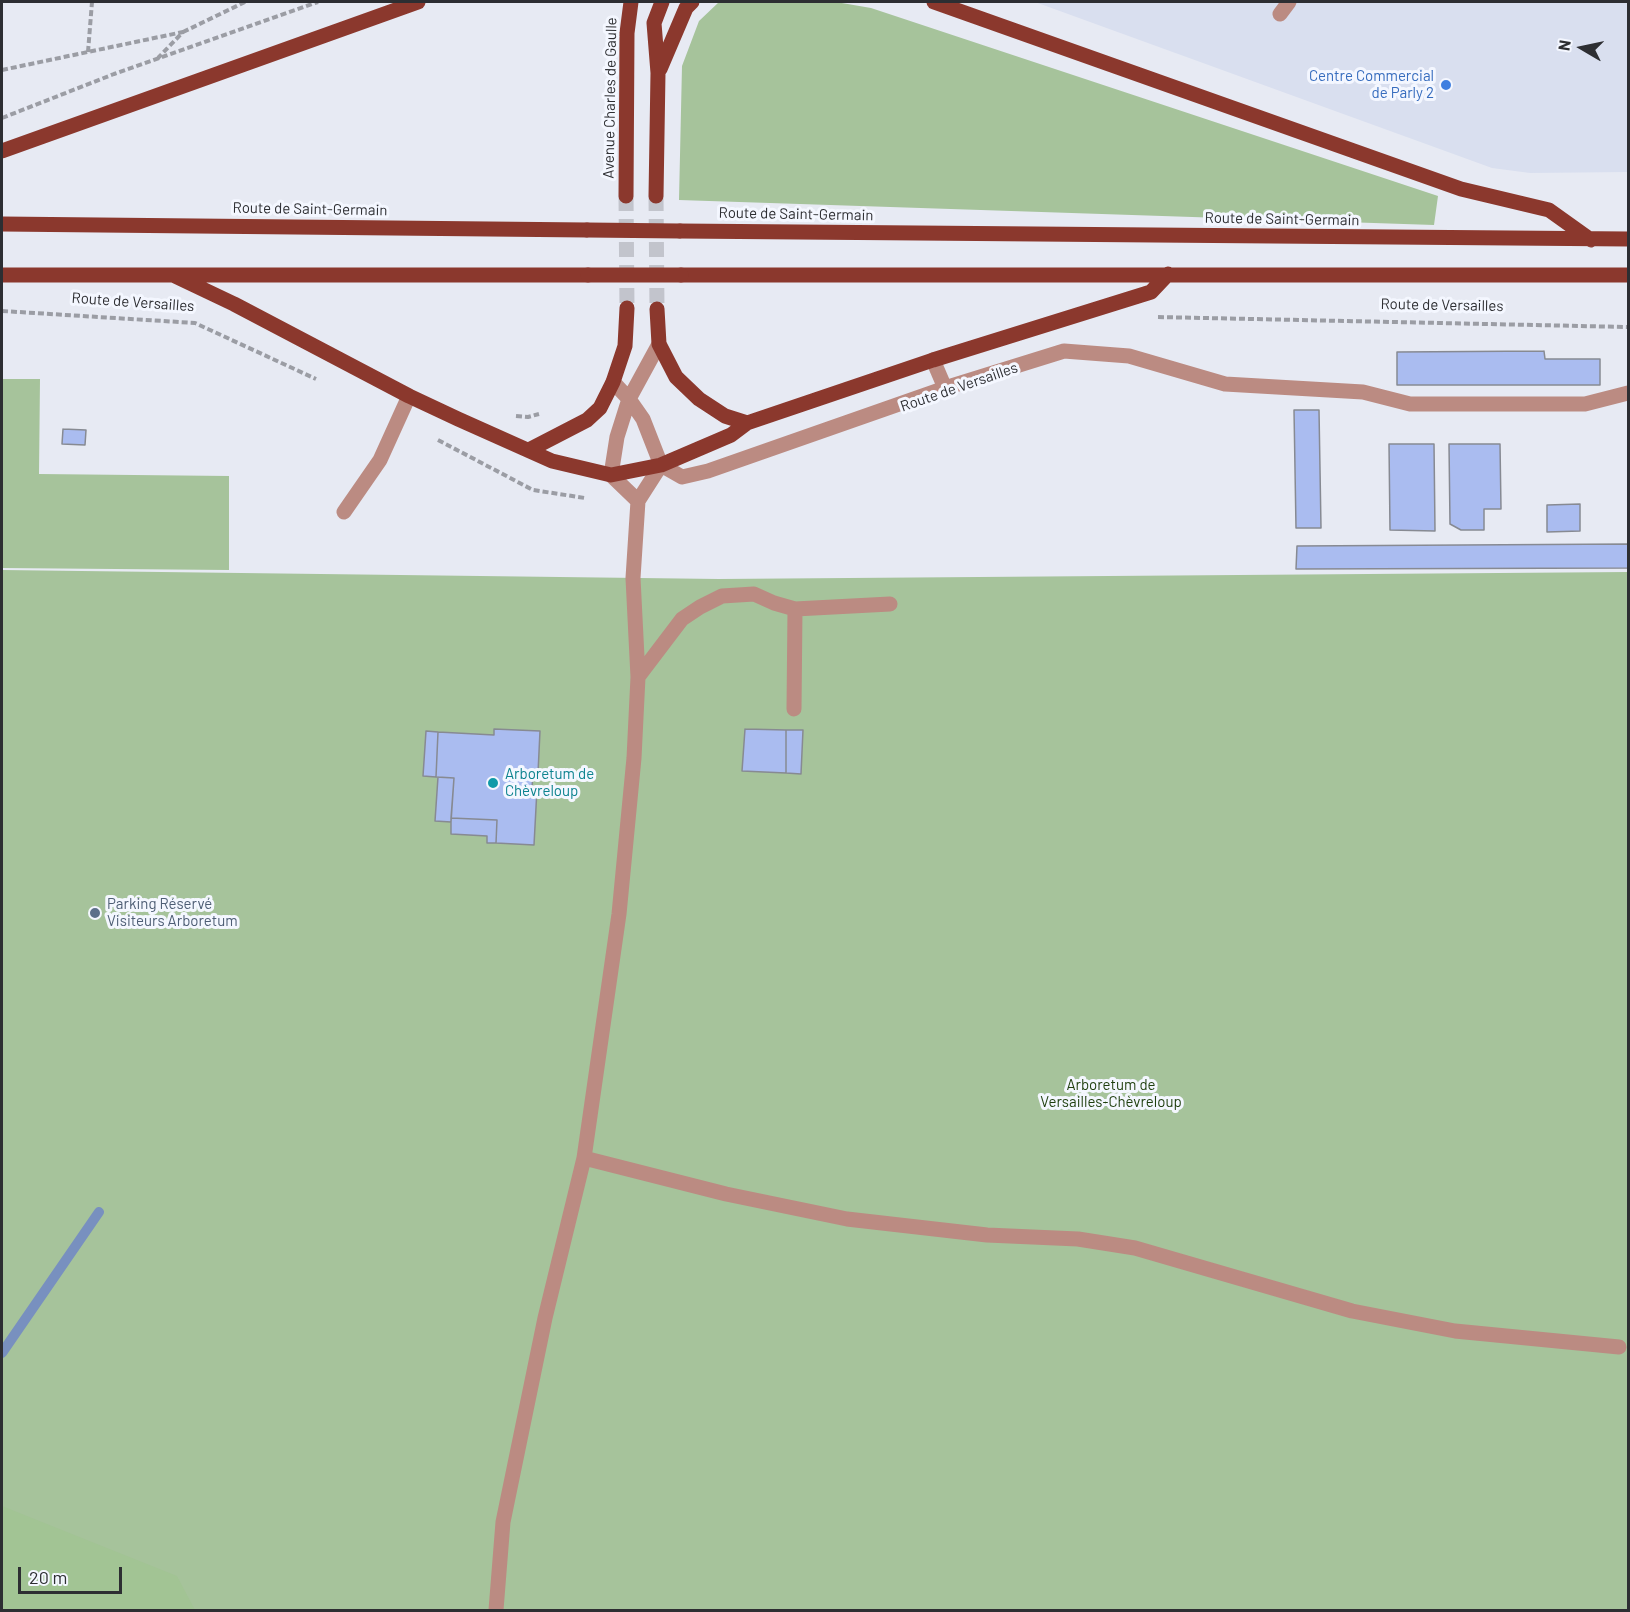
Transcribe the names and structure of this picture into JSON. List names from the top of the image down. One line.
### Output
{"streets":{"main road":["Avenue Charles de Gaulle","Route de Saint-Germain"],"path":["Route de Versailles"]},"parks":["Arboretum de Versailles-Chèvreloup"],"places":["Centre Commercial de Parly 2","Arboretum de Chèvreloup","Parking Réservé Visiteurs Arboretum"],"scale_bar":"20 m","north":"left"}
